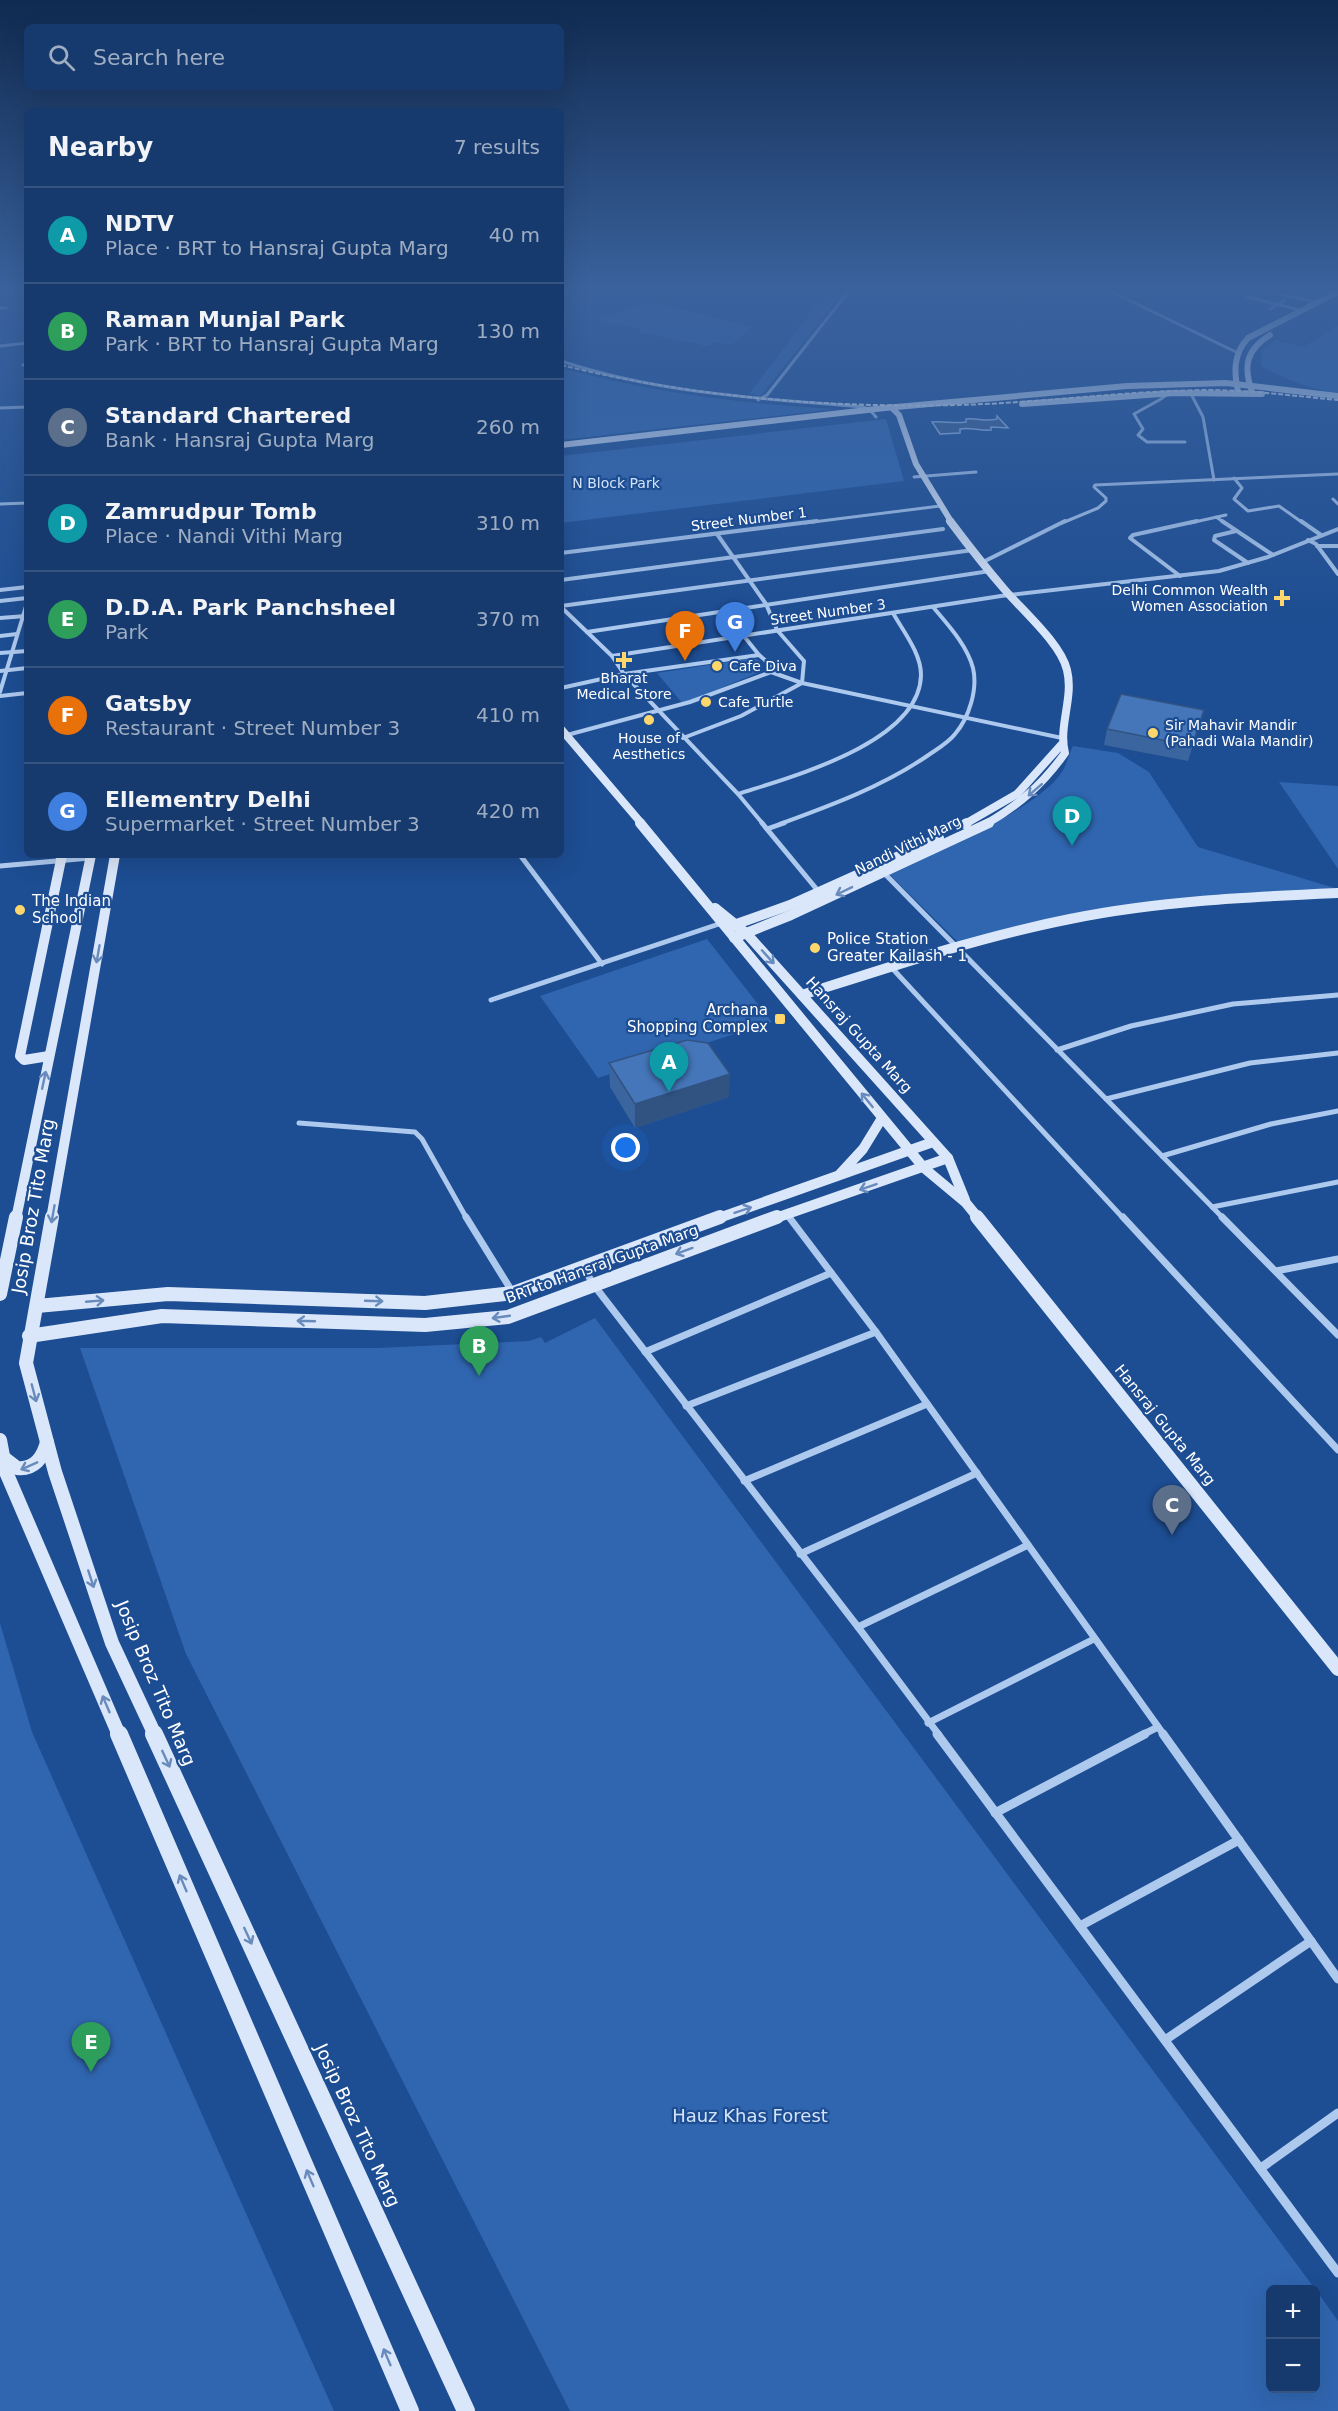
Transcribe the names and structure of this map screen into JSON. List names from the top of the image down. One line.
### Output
{"streets":{"street":["Street Number 1","Street Number 3","Nandi Vithi Marg","Hansraj Gupta Marg","Josip Broz Tito Marg","BRT to Hansraj Gupta Marg"]},"crossings":[["Street Number 1","Nandi Vithi Marg"],["Street Number 3","Nandi Vithi Marg"],["Nandi Vithi Marg","Hansraj Gupta Marg"],["Hansraj Gupta Marg","BRT to Hansraj Gupta Marg"],["Josip Broz Tito Marg","BRT to Hansraj Gupta Marg"]],"parks":["N Block Park","Hauz Khas Forest"],"places":{"health":["Delhi Common Wealth Women Association","Bharat Medical Store"],"other":["Cafe Diva","Cafe Turtle","House of Aesthetics","Sir Mahavir Mandir (Pahadi Wala Mandir)","The Indian School","Police Station Greater Kailash - 1"],"transit":["Archana Shopping Complex"]},"page":{"search":"Search here","heading":["Nearby","7 results"],"list":[{"mark":"A","name":"NDTV","note":"Place · BRT to Hansraj Gupta Marg","value":"40 m"},{"mark":"B","name":"Raman Munjal Park","note":"Park · BRT to Hansraj Gupta Marg","value":"130 m"},{"mark":"C","name":"Standard Chartered","note":"Bank · Hansraj Gupta Marg","value":"260 m"},{"mark":"D","name":"Zamrudpur Tomb","note":"Place · Nandi Vithi Marg","value":"310 m"},{"mark":"E","name":"D.D.A. Park Panchsheel","note":"Park","value":"370 m"},{"mark":"F","name":"Gatsby","note":"Restaurant · Street Number 3","value":"410 m"},{"mark":"G","name":"Ellementry Delhi","note":"Supermarket · Street Number 3","value":"420 m"}],"pins":["G","F","D","A","B","C","E"],"map_buttons":["+","−"]}}
